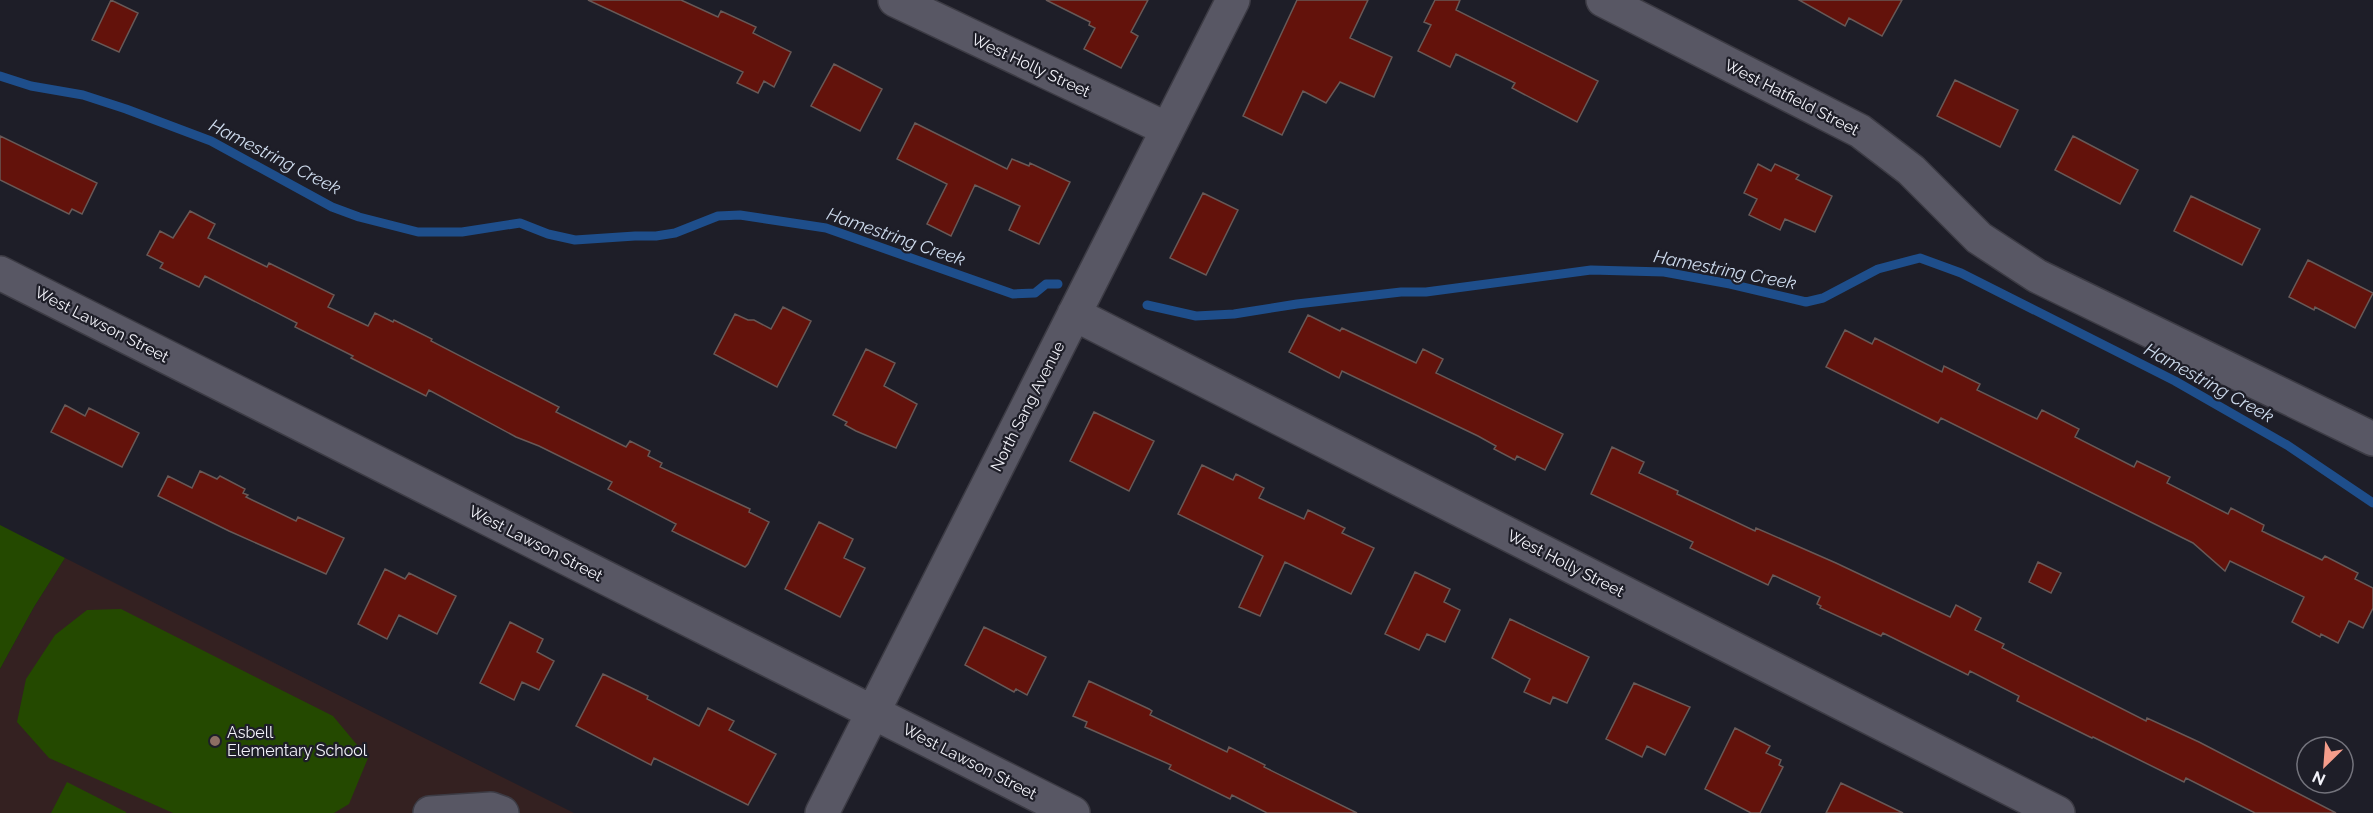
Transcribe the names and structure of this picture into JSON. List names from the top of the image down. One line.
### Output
{"streets":{"street":["West Holly Street","West Hatfield Street","West Lawson Street","North Sang Avenue"]},"crossings":[["West Holly Street","North Sang Avenue"],["West Lawson Street","North Sang Avenue"]],"water":["Hamestring Creek"],"places":["Asbell Elementary School"],"north":"bottom left"}
